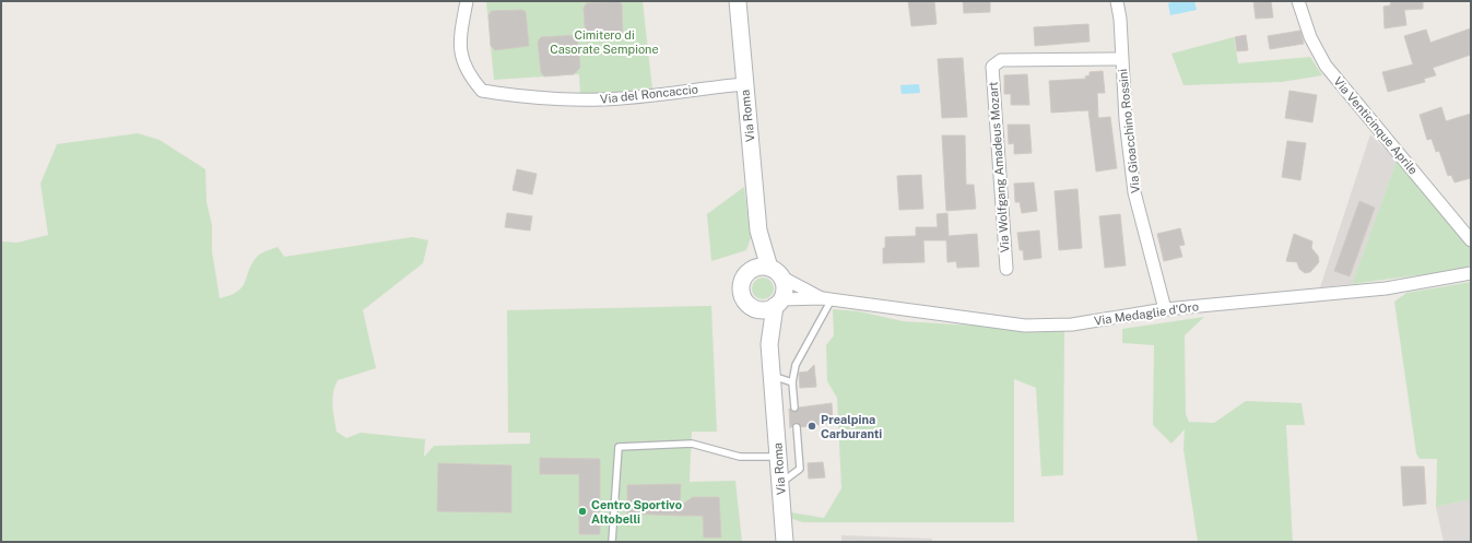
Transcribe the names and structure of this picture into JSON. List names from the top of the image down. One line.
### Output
{"streets":{"street":["Via del Roncaccio","Via Roma","Via Venticinque Aprile","Via Gioacchino Rossini","Via Wolfgang Amadeus Mozart","Via Medaglie d'Oro"]},"crossings":[["Via del Roncaccio","Via Roma"],["Via Roma","Via Medaglie d'Oro"],["Via Gioacchino Rossini","Via Wolfgang Amadeus Mozart"],["Via Gioacchino Rossini","Via Medaglie d'Oro"]],"parks":["Cimitero di Casorate Sempione"],"places":["Prealpina Carburanti","Centro Sportivo Altobelli"]}
